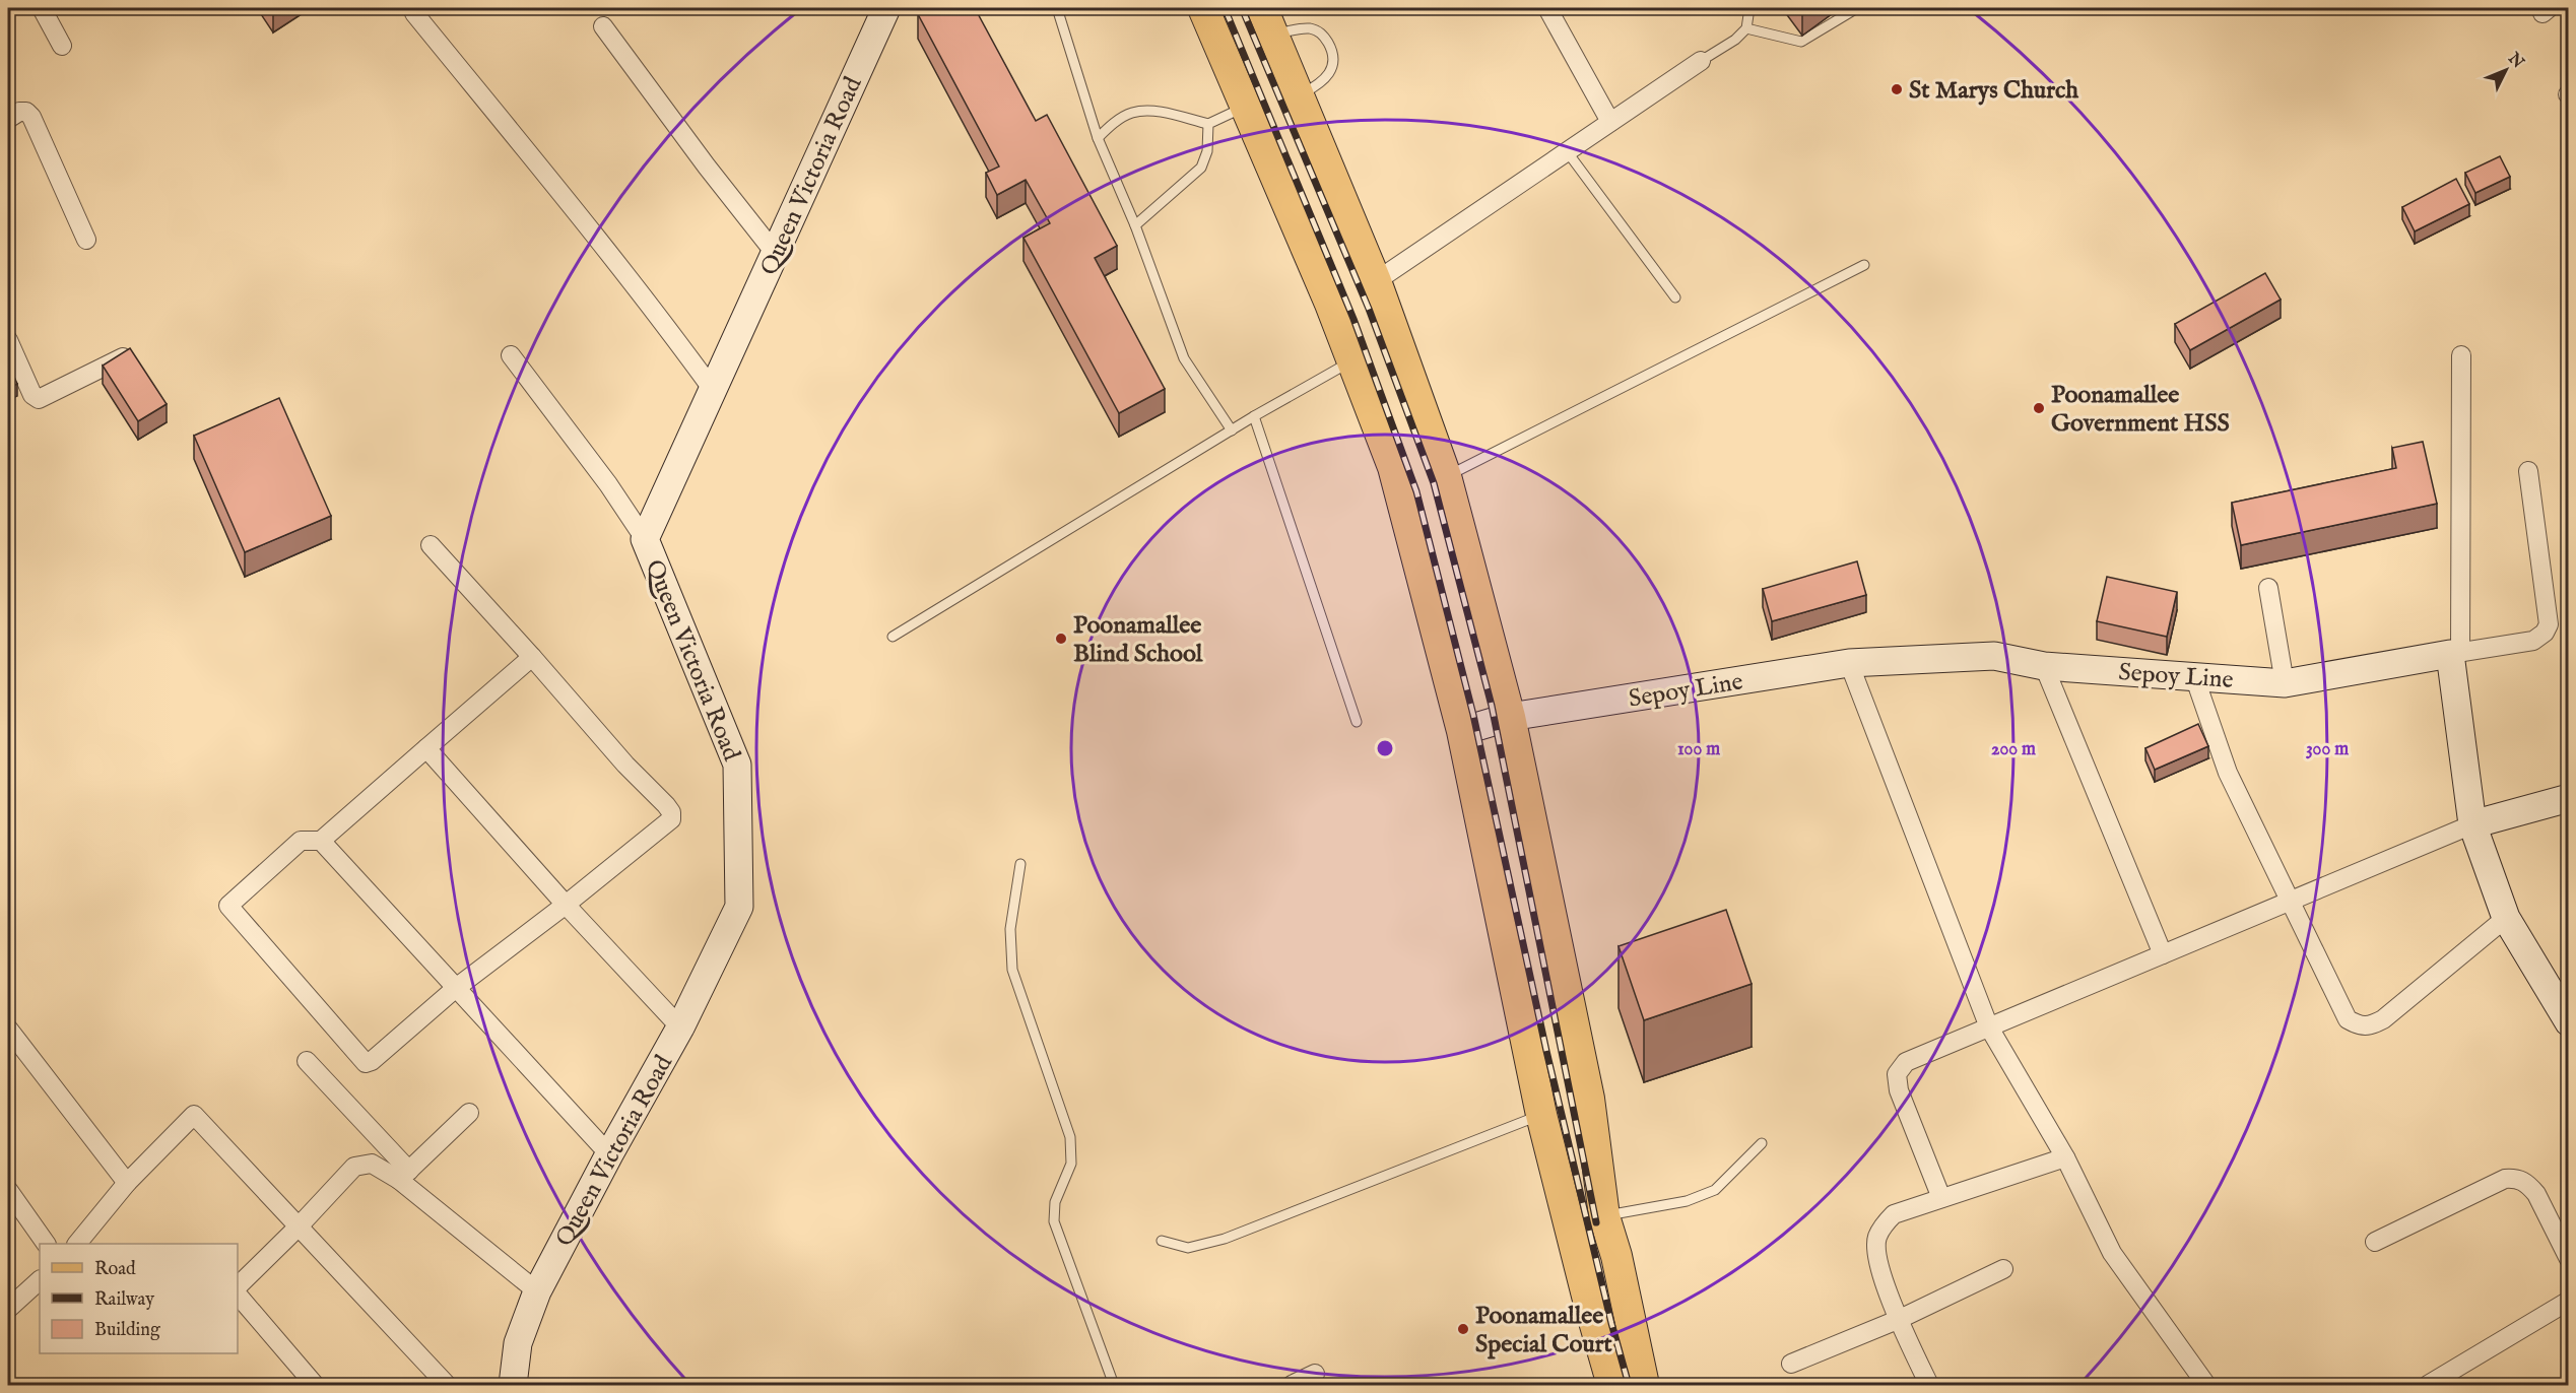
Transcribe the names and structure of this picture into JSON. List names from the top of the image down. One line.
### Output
{"streets":{"street":["Queen Victoria Road","Sepoy Line"]},"places":["St Marys Church","Poonamallee Government HSS","Poonamallee Blind School","Poonamallee Special Court"],"legend":["Road","Railway","Building"],"north":"top right","rings":["100 m","200 m","300 m"]}
